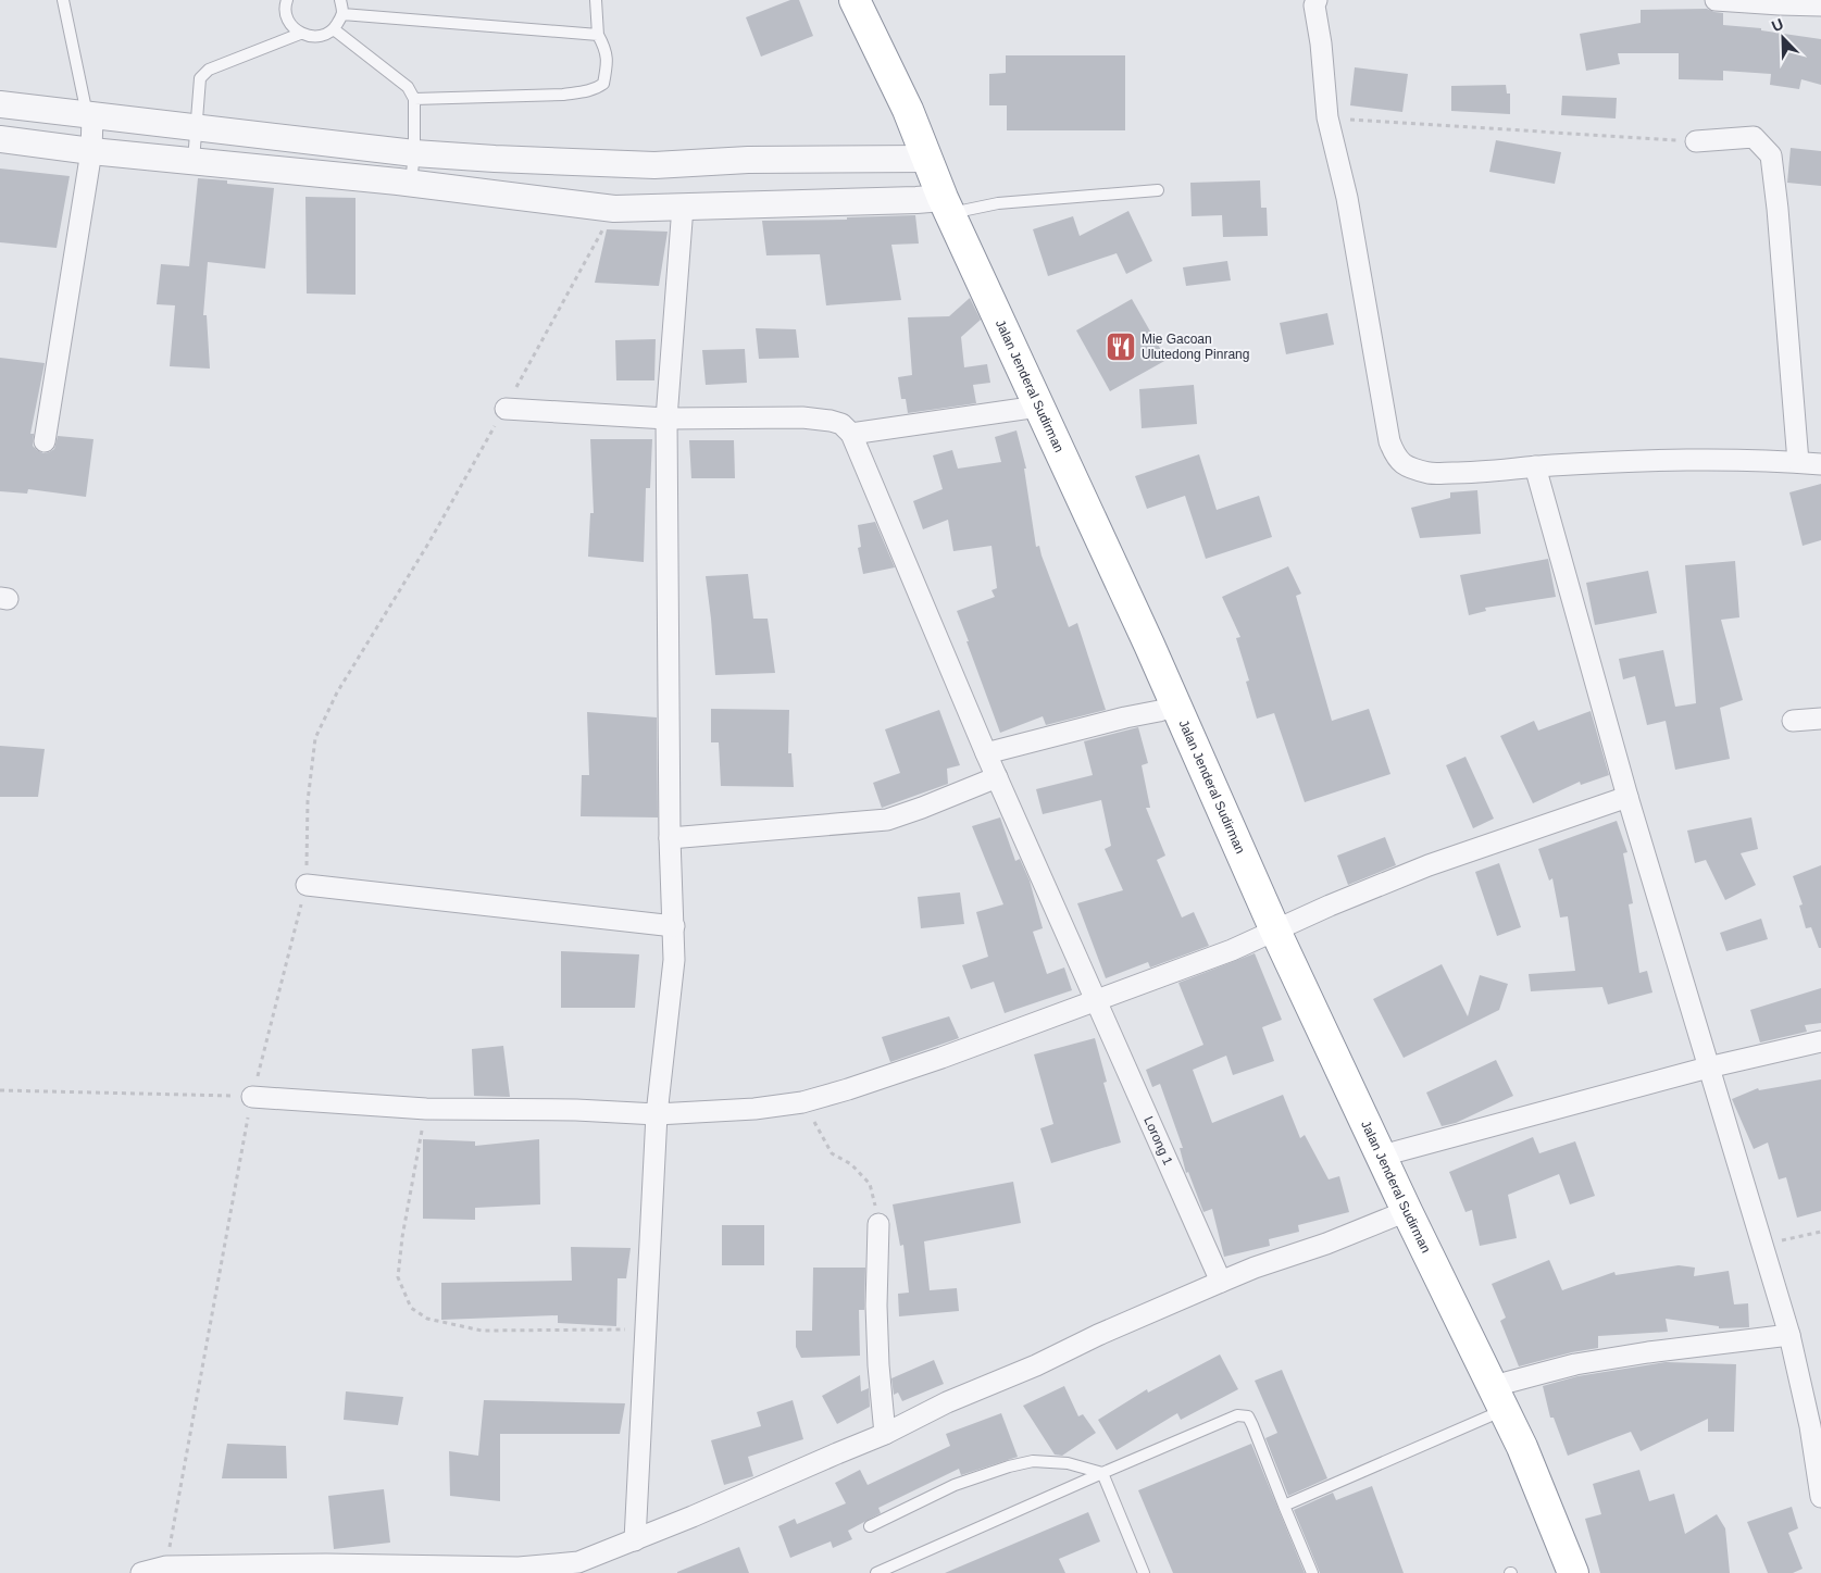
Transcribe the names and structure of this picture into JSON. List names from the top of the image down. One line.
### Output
{"streets":{"highway":["Jalan Jenderal Sudirman"],"street":["Lorong 1"]},"places":{"restaurant":["Mie Gacoan Ulutedong Pinrang"]},"north":"top left"}
